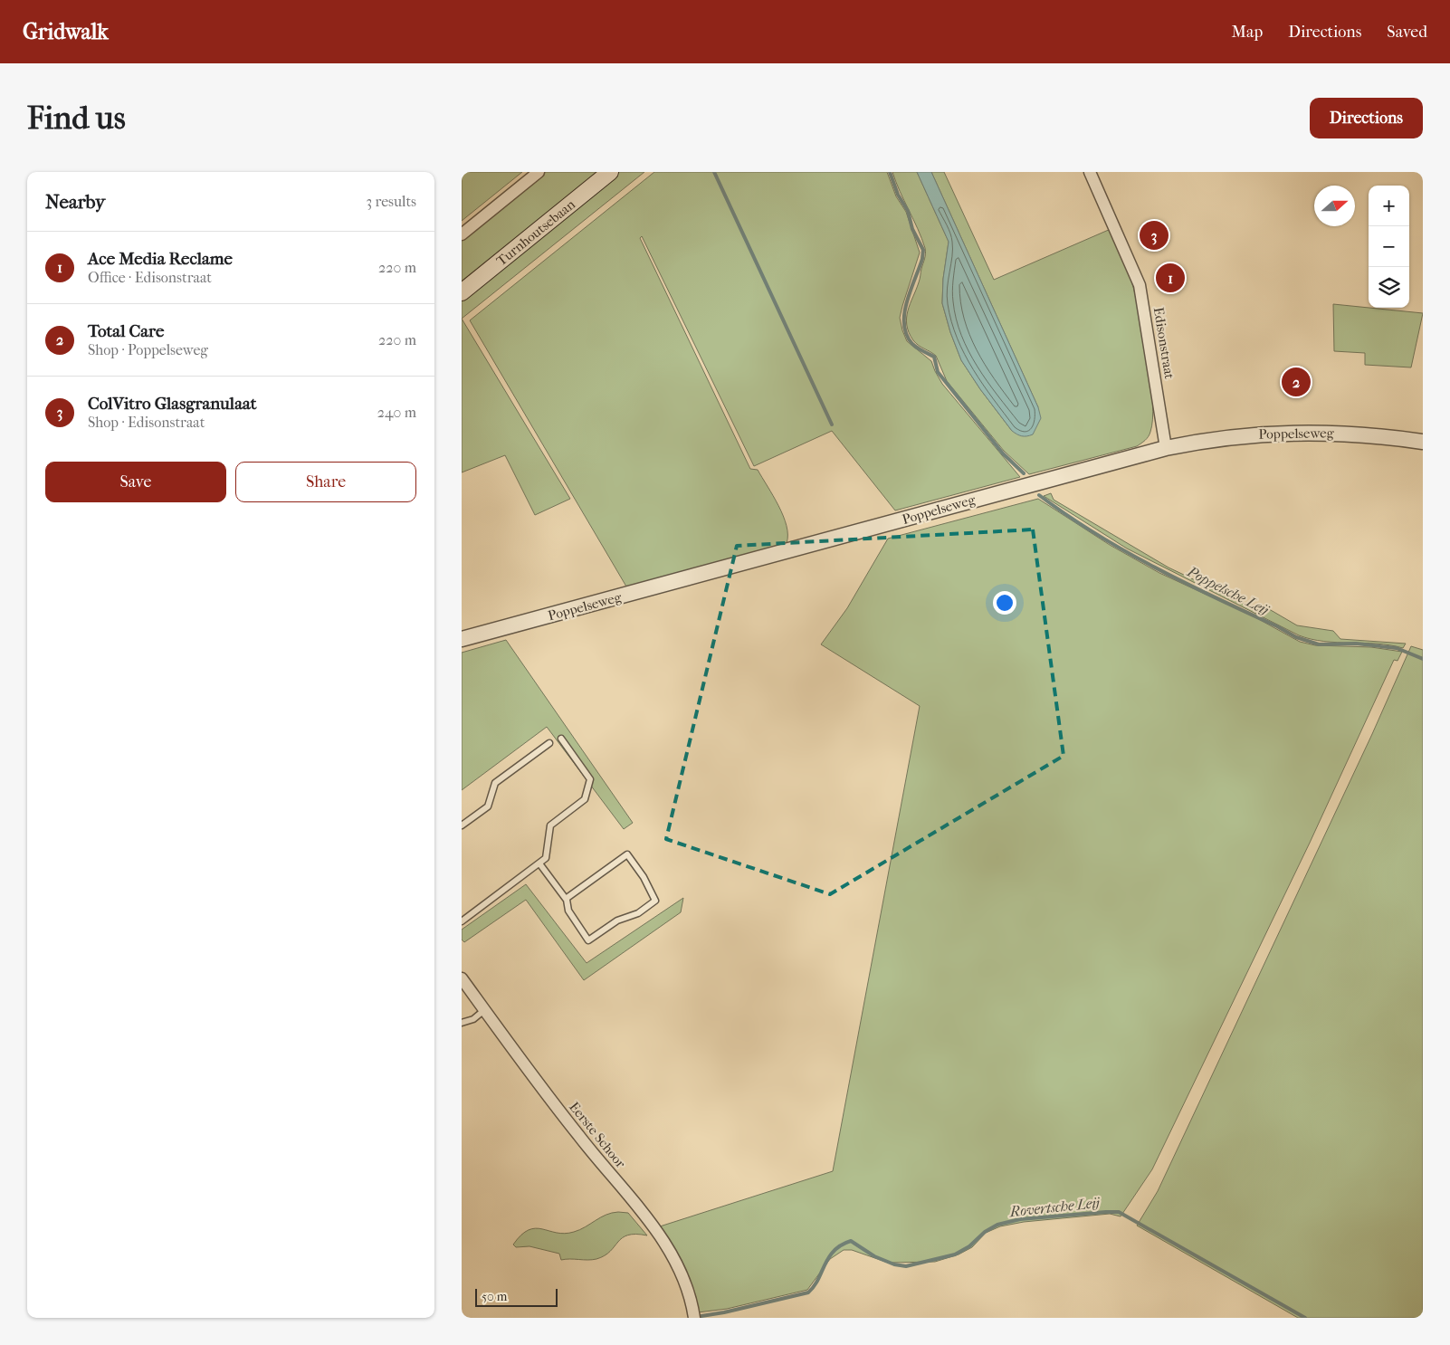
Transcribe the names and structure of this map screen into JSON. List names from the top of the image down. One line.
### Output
{"streets":{"main road":["Turnhoutsebaan"],"street":["Edisonstraat","Poppelseweg","Eerste Schoor"]},"crossings":[["Edisonstraat","Poppelseweg"]],"water":["Poppelsche Leij","Rovertsche Leij"],"scale_bar":"50 m","north":"right","page":{"header":"Gridwalk","nav":["Map","Directions","Saved"],"buttons":["Directions",["Save","Share"]],"title":"Find us","heading":["Nearby","3 results"],"map_buttons":["+","−"],"pins":["3","1","2"],"list":[{"mark":"1","name":"Ace Media Reclame","note":"Office · Edisonstraat","value":"220 m"},{"mark":"2","name":"Total Care","note":"Shop · Poppelseweg","value":"220 m"},{"mark":"3","name":"ColVitro Glasgranulaat","note":"Shop · Edisonstraat","value":"240 m"}],"scale":"50 m"}}
